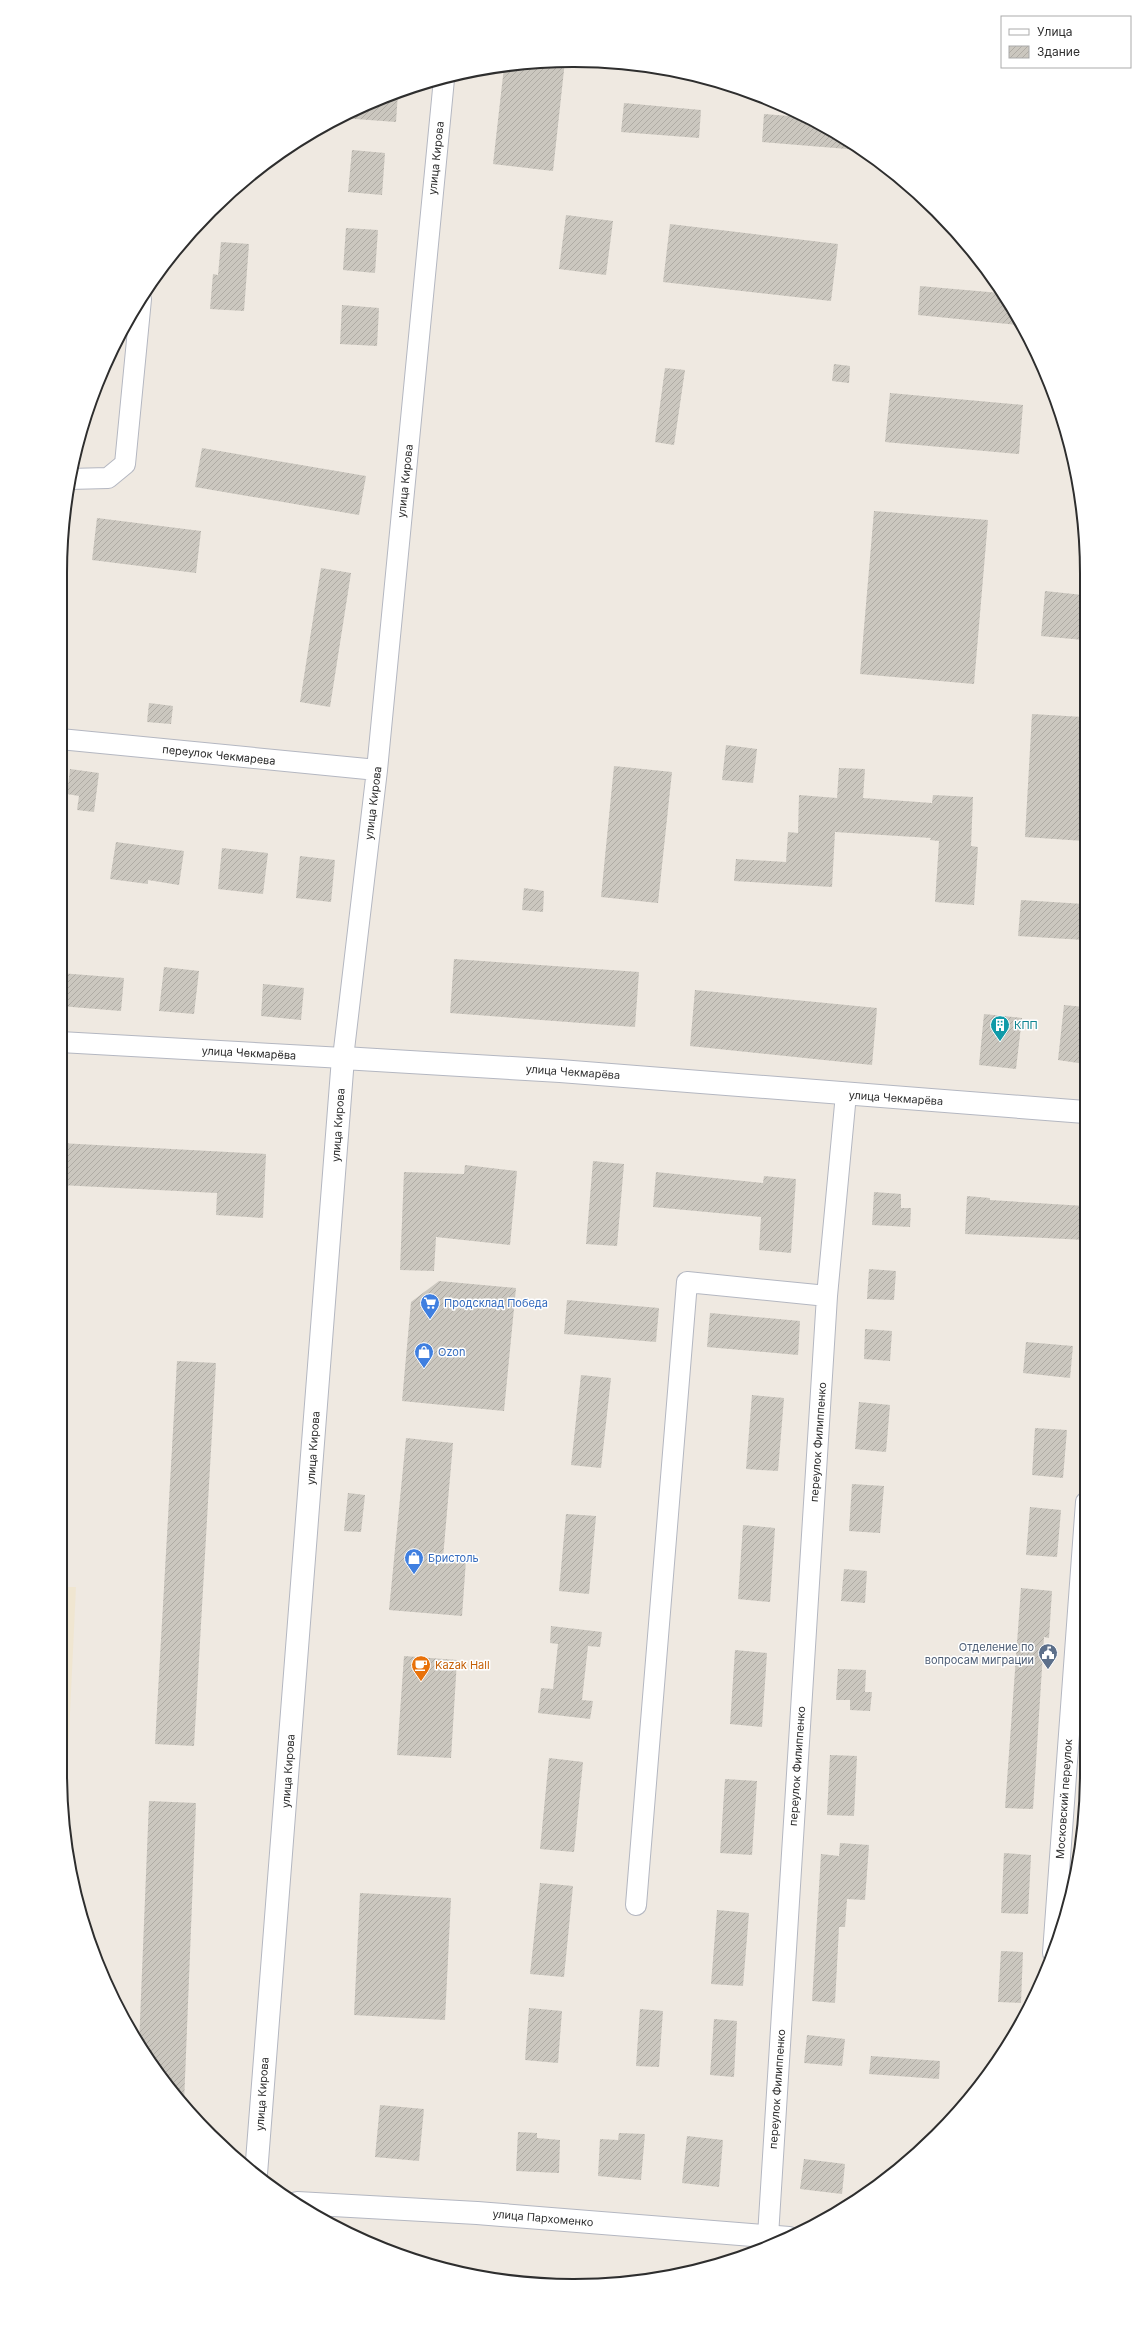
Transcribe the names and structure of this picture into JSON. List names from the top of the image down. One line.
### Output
{"streets":{"street":["улица Кирова","переулок Чекмарева","улица Чекмарёва","переулок Филиппенко","Московский переулок","улица Пархоменко"]},"crossings":[["улица Кирова","переулок Чекмарева"],["улица Кирова","улица Чекмарёва"],["улица Чекмарёва","переулок Филиппенко"],["переулок Филиппенко","улица Пархоменко"]],"places":{"building":["КПП"],"supermarket":["Продсклад Победа"],"shop":["Ozon","Бристоль"],"public building":["Отделение по вопросам миграции"],"cafe":["Kazak Hall"]},"legend":["Улица","Здание"]}
